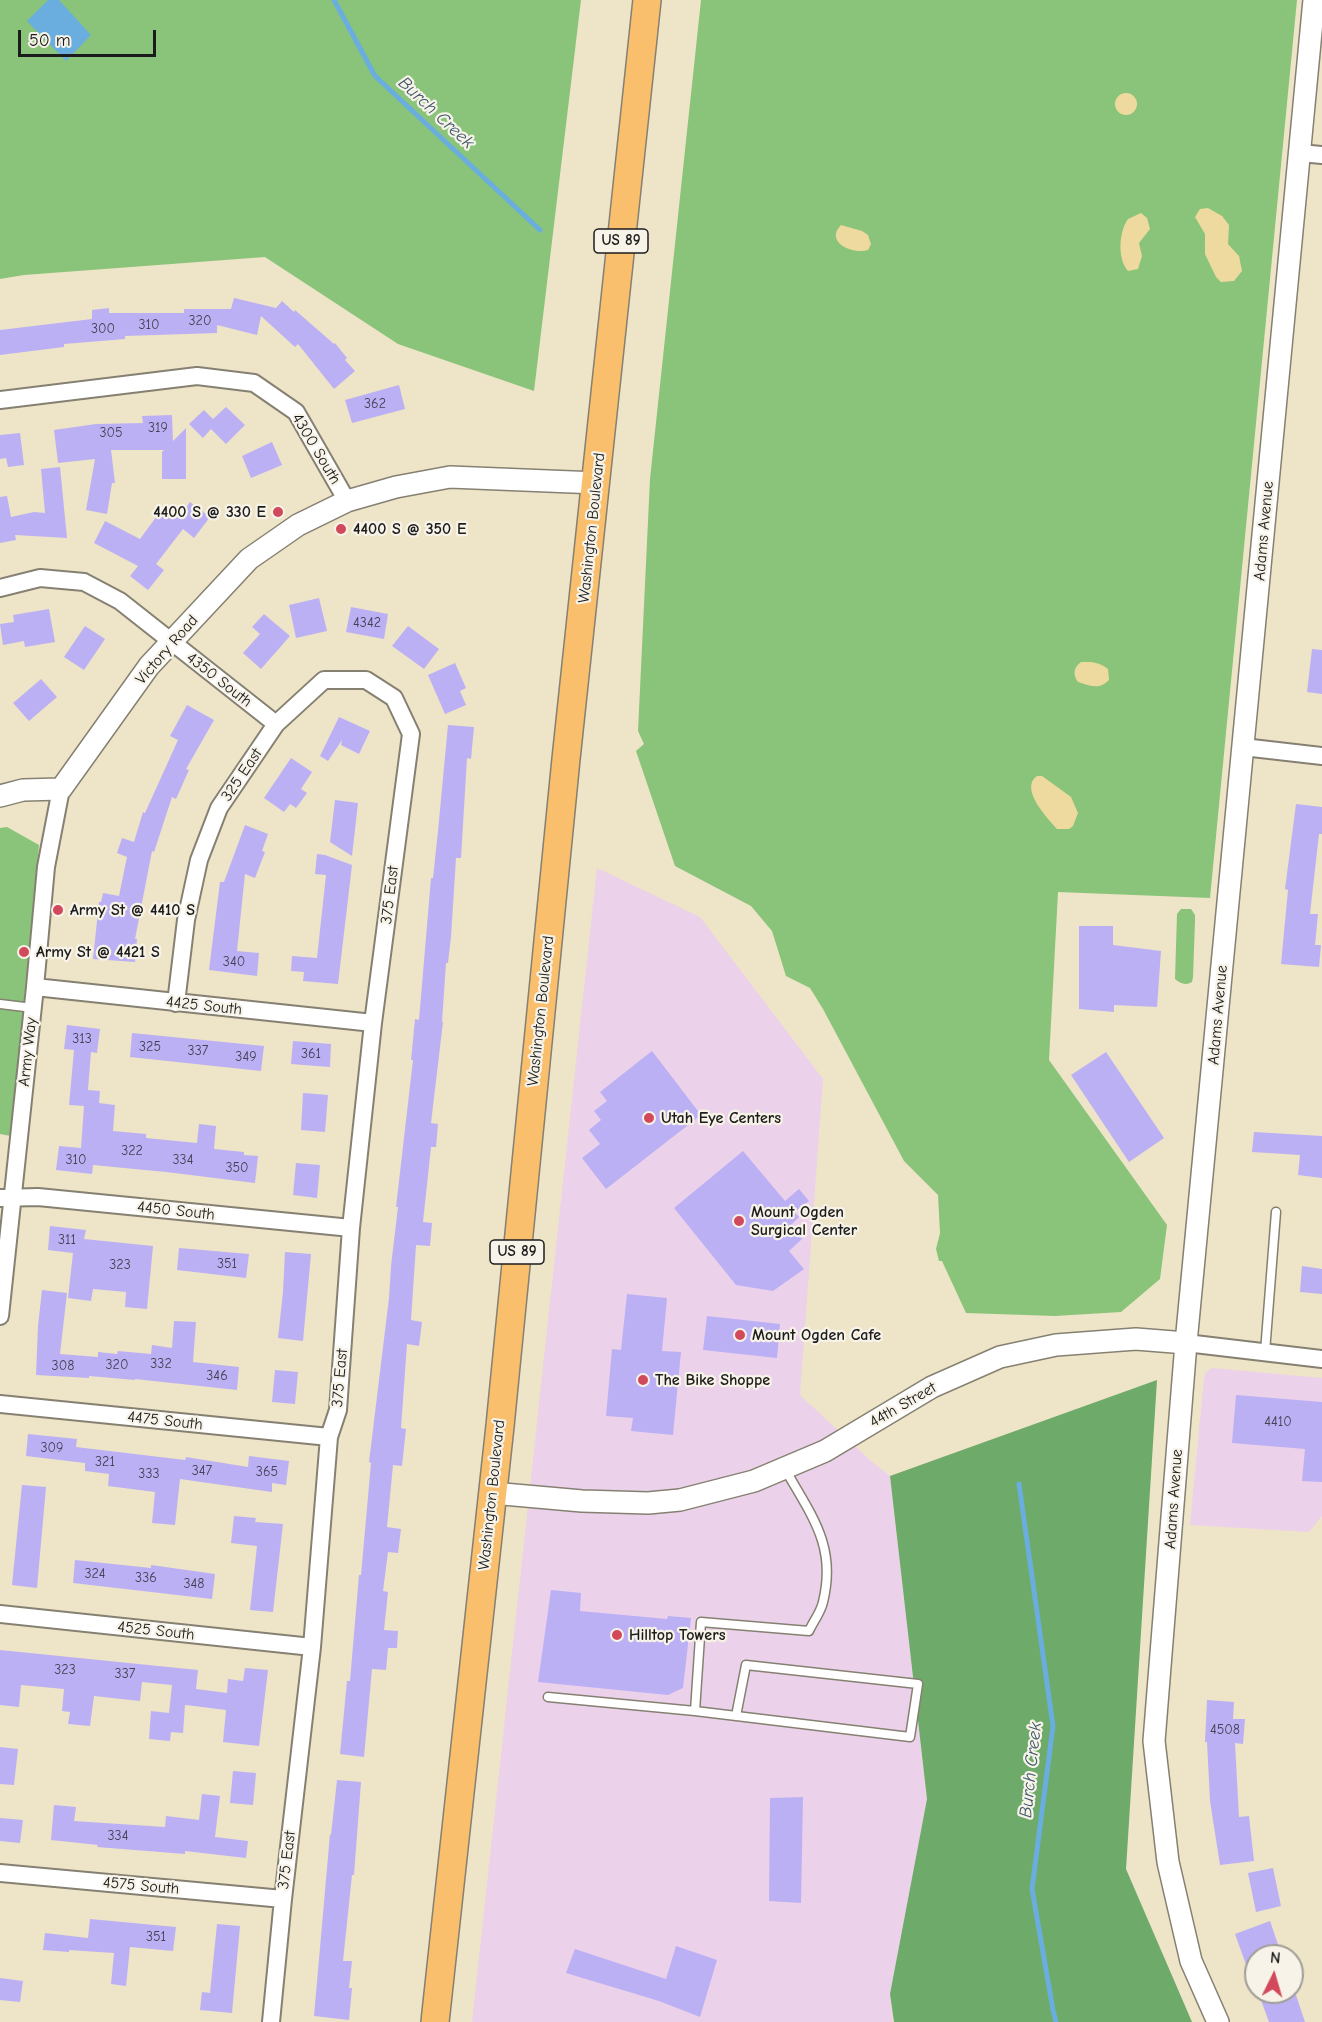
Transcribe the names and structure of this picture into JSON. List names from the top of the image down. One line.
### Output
{"streets":{"main road":["US 89","Washington Boulevard"],"street":["4300 South","Adams Avenue","Victory Road","4350 South","325 East","375 East","4425 South","Army Way","4450 South","44th Street","4475 South","4525 South","4575 South"]},"crossings":[["4300 South","Washington Boulevard"],["4300 South","Victory Road"],["Washington Boulevard","44th Street"],["Adams Avenue","44th Street"],["Victory Road","4350 South"],["Victory Road","Army Way"],["4350 South","325 East"],["325 East","375 East"],["325 East","4425 South"],["375 East","4425 South"],["375 East","4450 South"],["375 East","4475 South"],["375 East","4525 South"],["375 East","4575 South"],["4425 South","Army Way"],["Army Way","4450 South"]],"water":["Burch Creek"],"places":["4400 S @ 330 E","4400 S @ 350 E","Army St @ 4410 S","Army St @ 4421 S","Utah Eye Centers","Mount Ogden Surgical Center","Mount Ogden Cafe","The Bike Shoppe","Hilltop Towers"],"house_numbers":["320","310","300","362","319","305","4342","340","313","325","337","361","349","322","310","334","350","311","351","323","332","320","308","346","4410","309","321","347","365","333","324","336","348","323","337","4508","334","351"],"scale_bar":"50 m","north":"top"}
